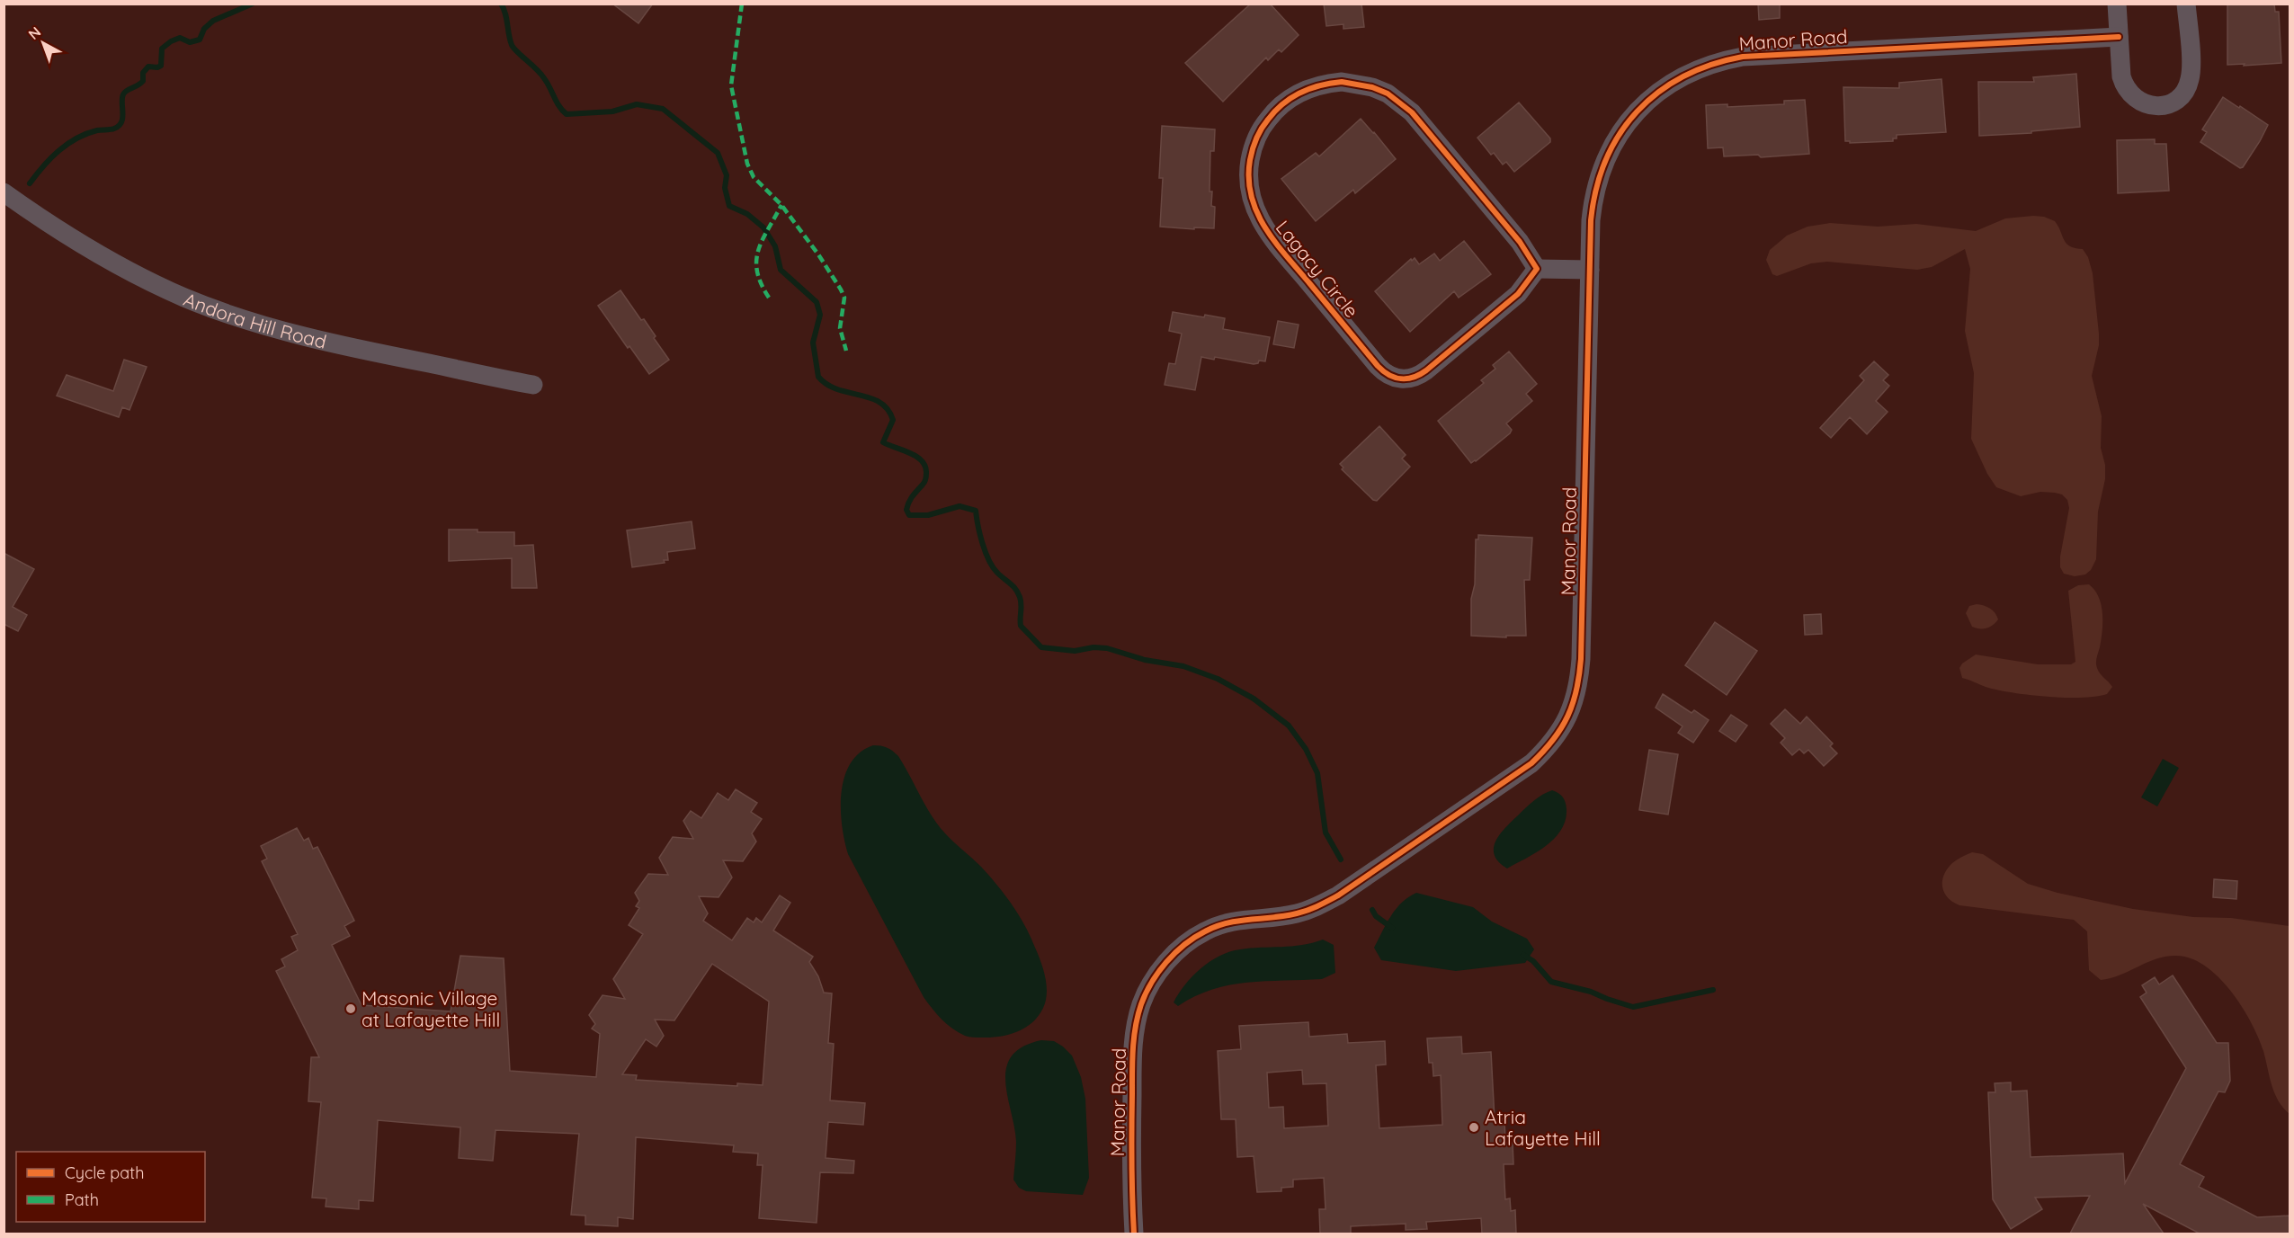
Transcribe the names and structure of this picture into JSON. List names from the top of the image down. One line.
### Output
{"streets":{"street":["Manor Road","Lagacy Circle","Andora Hill Road"]},"places":["Masonic Village at Lafayette Hill","Atria Lafayette Hill"],"legend":["Cycle path","Path"],"north":"top left"}
